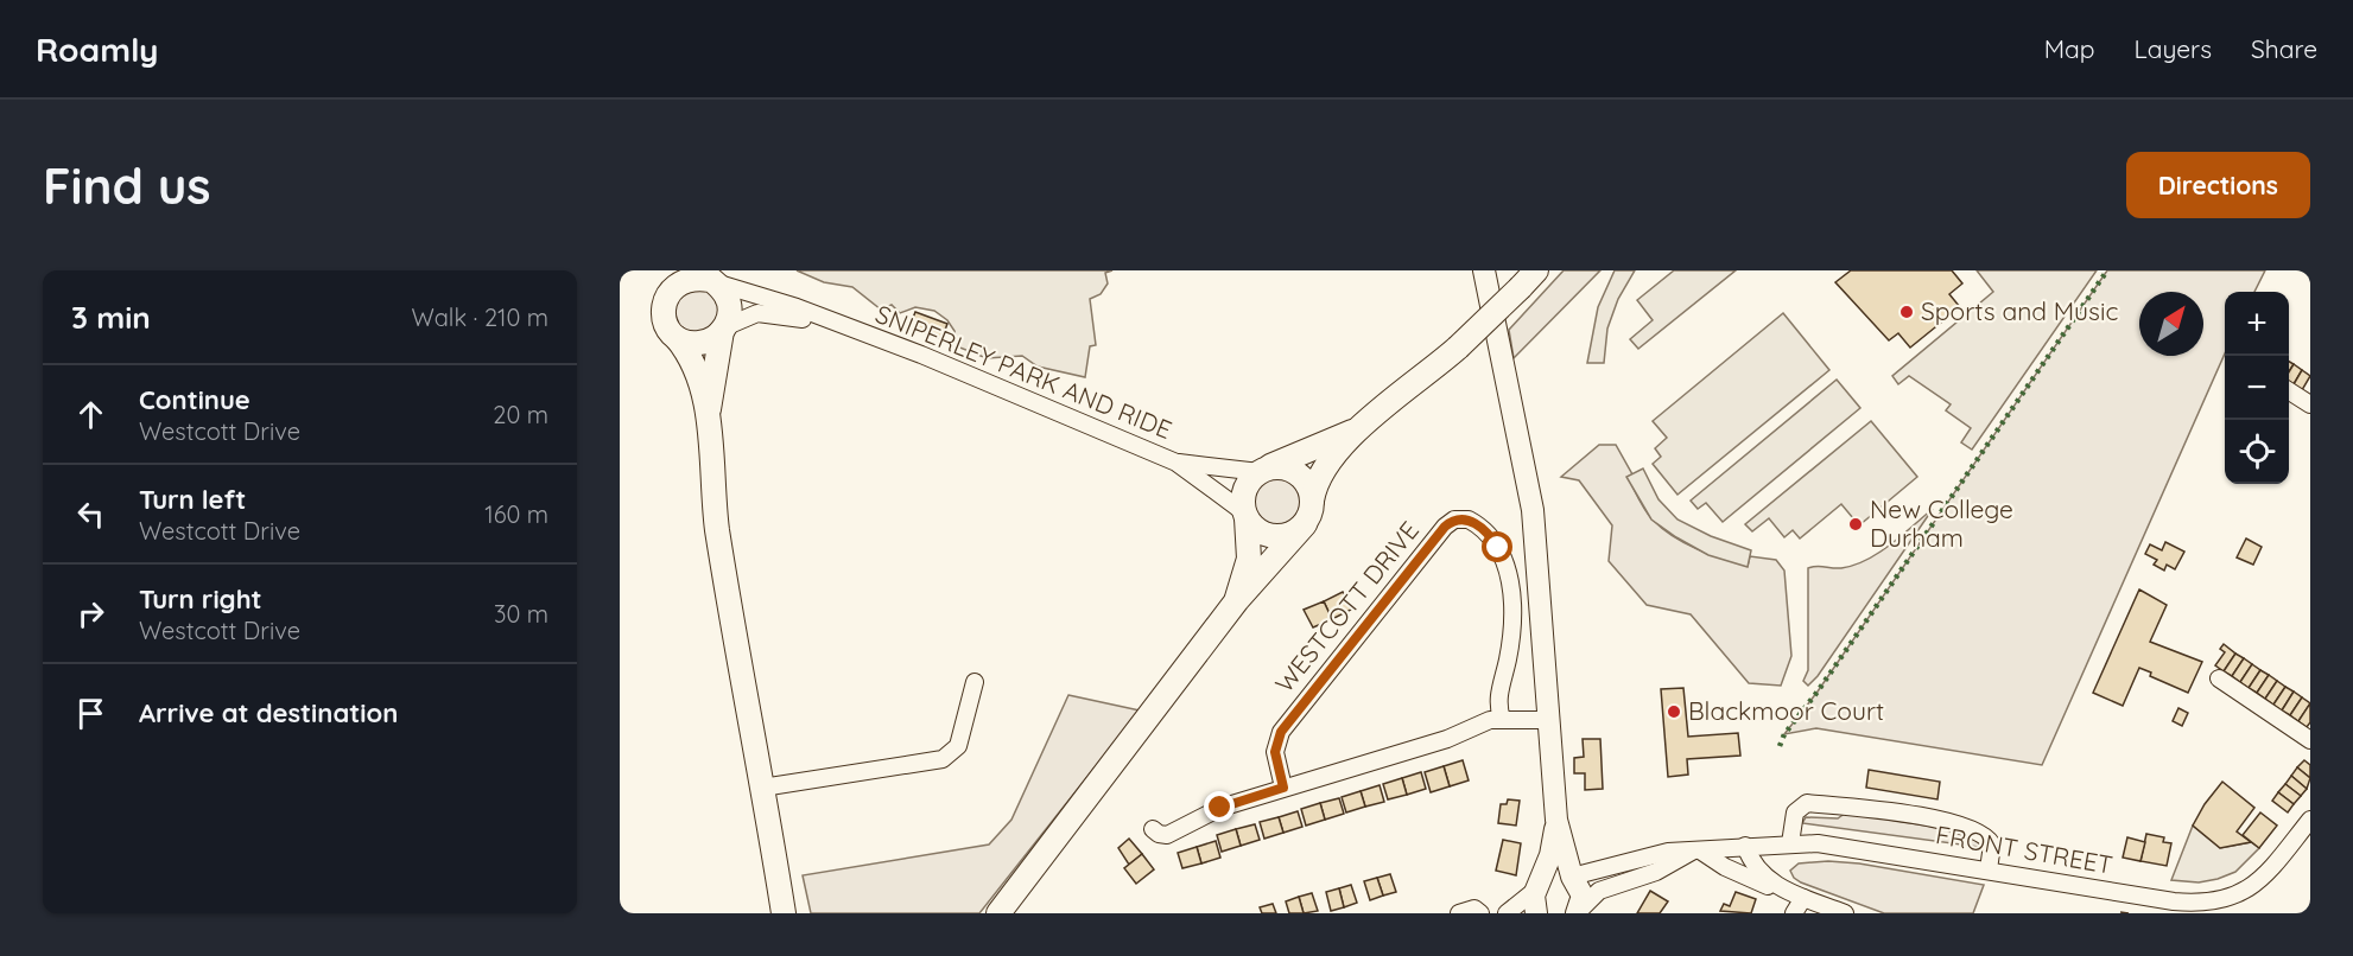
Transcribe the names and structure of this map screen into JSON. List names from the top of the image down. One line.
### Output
{"streets":{"street":["SNIPERLEY PARK AND RIDE","WESTCOTT DRIVE","FRONT STREET"]},"places":["Sports and Music","New College Durham","Blackmoor Court"],"north":"top right","page":{"header":"Roamly","nav":["Map","Layers","Share"],"buttons":"Directions","title":"Find us","heading":["3 min","Walk · 210 m"],"map_buttons":["+","−"],"list":[["Continue","Westcott Drive","20 m"],["Turn left","Westcott Drive","160 m"],["Turn right","Westcott Drive","30 m"],"Arrive at destination"]}}
